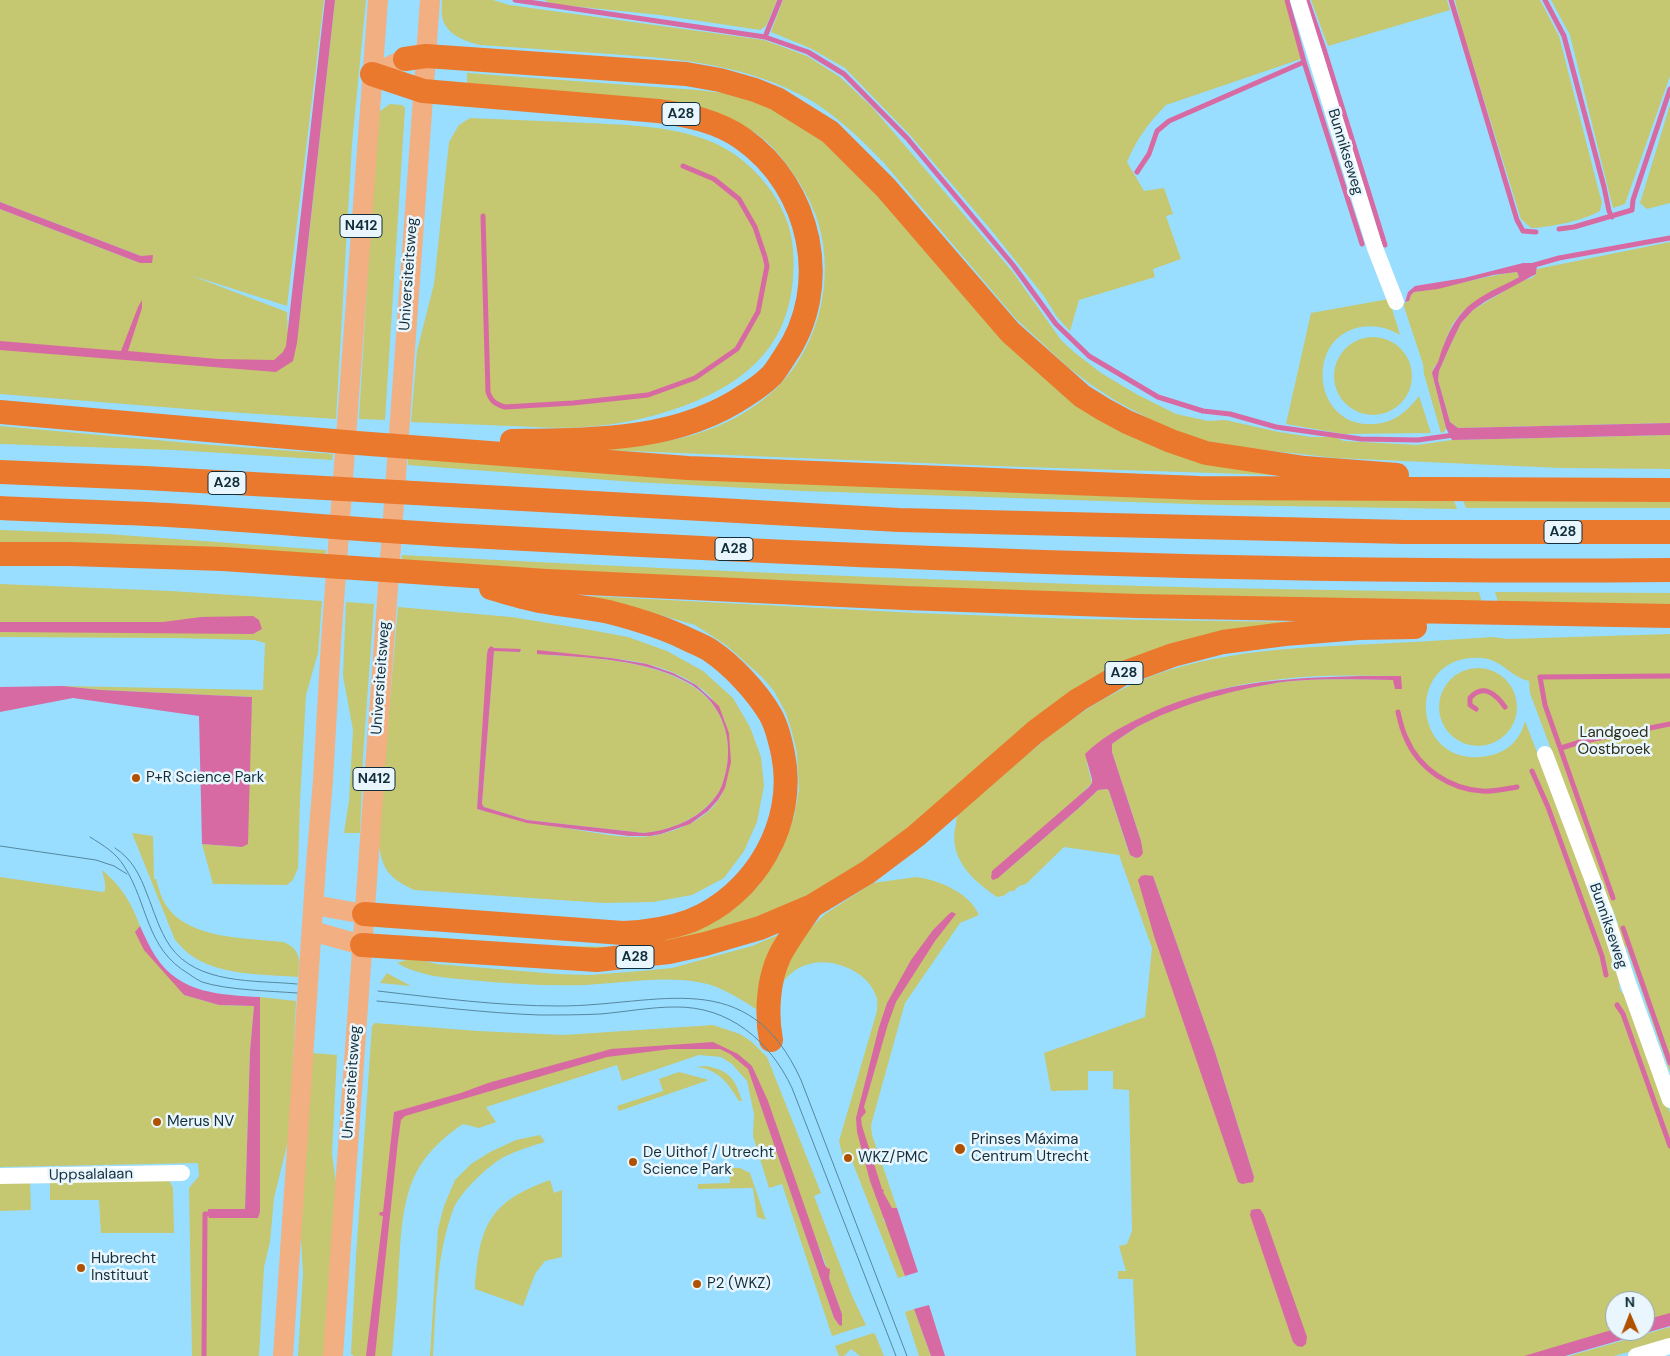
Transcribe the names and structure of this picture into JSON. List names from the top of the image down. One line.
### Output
{"streets":{"highway":["A28"],"main road":["N412","Universiteitsweg"],"street":["Bunnikseweg","Uppsalalaan"]},"crossings":[["A28","N412"],["A28","Universiteitsweg"]],"parks":["Landgoed Oostbroek"],"places":["P+R Science Park","Merus NV","Prinses Máxima Centrum Utrecht","WKZ/PMC","De Uithof / Utrecht Science Park","Hubrecht Instituut","P2 (WKZ)"],"north":"top"}
